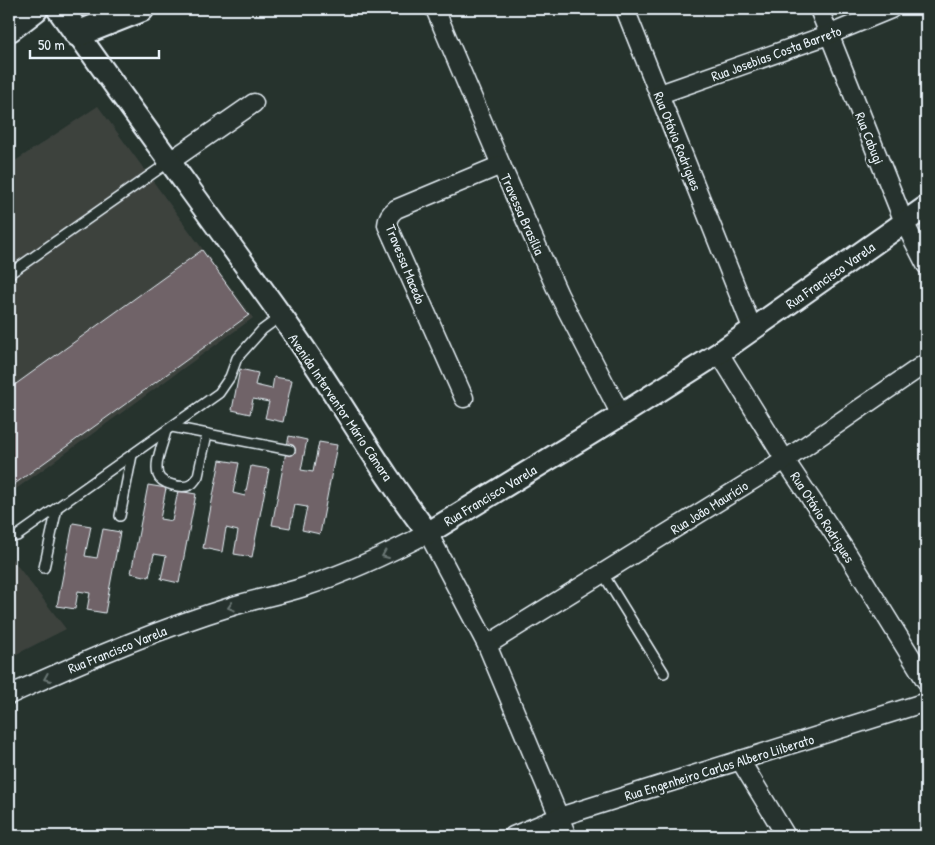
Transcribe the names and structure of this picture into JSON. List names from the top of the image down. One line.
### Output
{"streets":{"main road":["Avenida Interventor Mário Câmara"],"street":["Rua Josebias Costa Barreto","Rua Cabugi","Rua Otávio Rodrigues","Travessa Brasília","Travessa Macedo","Rua Francisco Varela","Rua João Maurício","Rua Engenheiro Carlos Albero Liiberato"]},"crossings":[["Rua Josebias Costa Barreto","Rua Cabugi"],["Rua Josebias Costa Barreto","Rua Otávio Rodrigues"],["Rua Cabugi","Rua Francisco Varela"],["Rua Otávio Rodrigues","Rua Francisco Varela"],["Rua Otávio Rodrigues","Rua João Maurício"],["Travessa Brasília","Travessa Macedo"],["Travessa Brasília","Rua Francisco Varela"],["Rua Francisco Varela","Avenida Interventor Mário Câmara"],["Avenida Interventor Mário Câmara","Rua João Maurício"],["Avenida Interventor Mário Câmara","Rua Engenheiro Carlos Albero Liiberato"]],"one_way":["Rua Francisco Varela"],"scale_bar":"50 m"}
